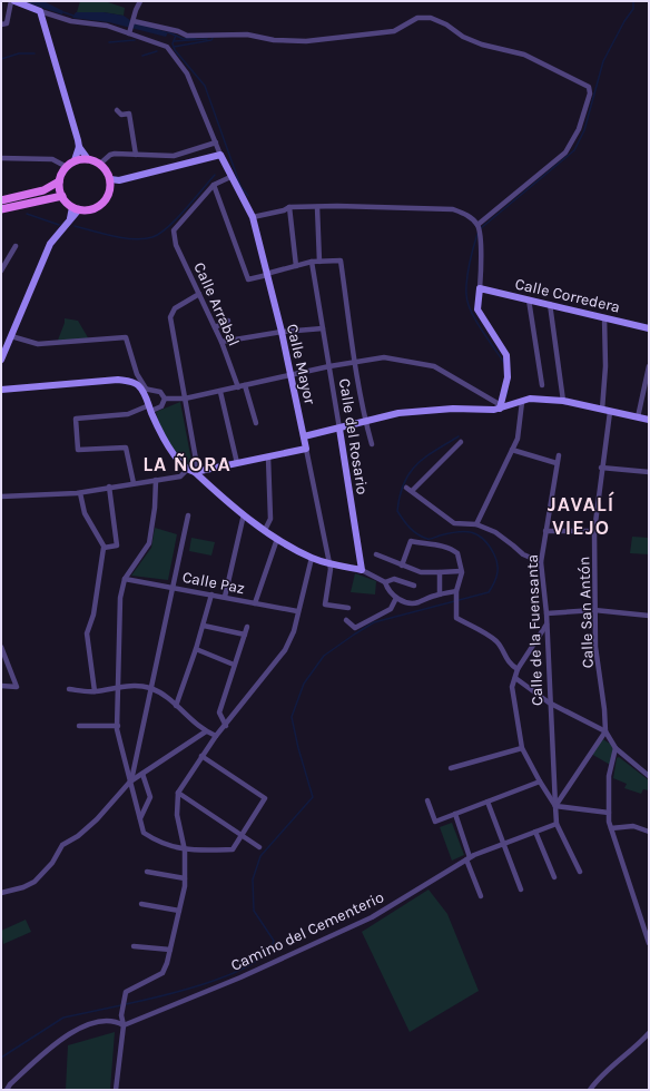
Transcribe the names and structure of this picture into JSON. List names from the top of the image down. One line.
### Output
{"streets":{"street":["Calle Corredera","Calle Arrabal","Calle Mayor","Calle del Rosario","Calle Paz","Calle San Antón","Calle de la Fuensanta","Camino del Cementerio"]},"crossings":[["Calle de la Fuensanta","Camino del Cementerio"]],"districts":["LA ÑORA","JAVALÍ VIEJO"]}
